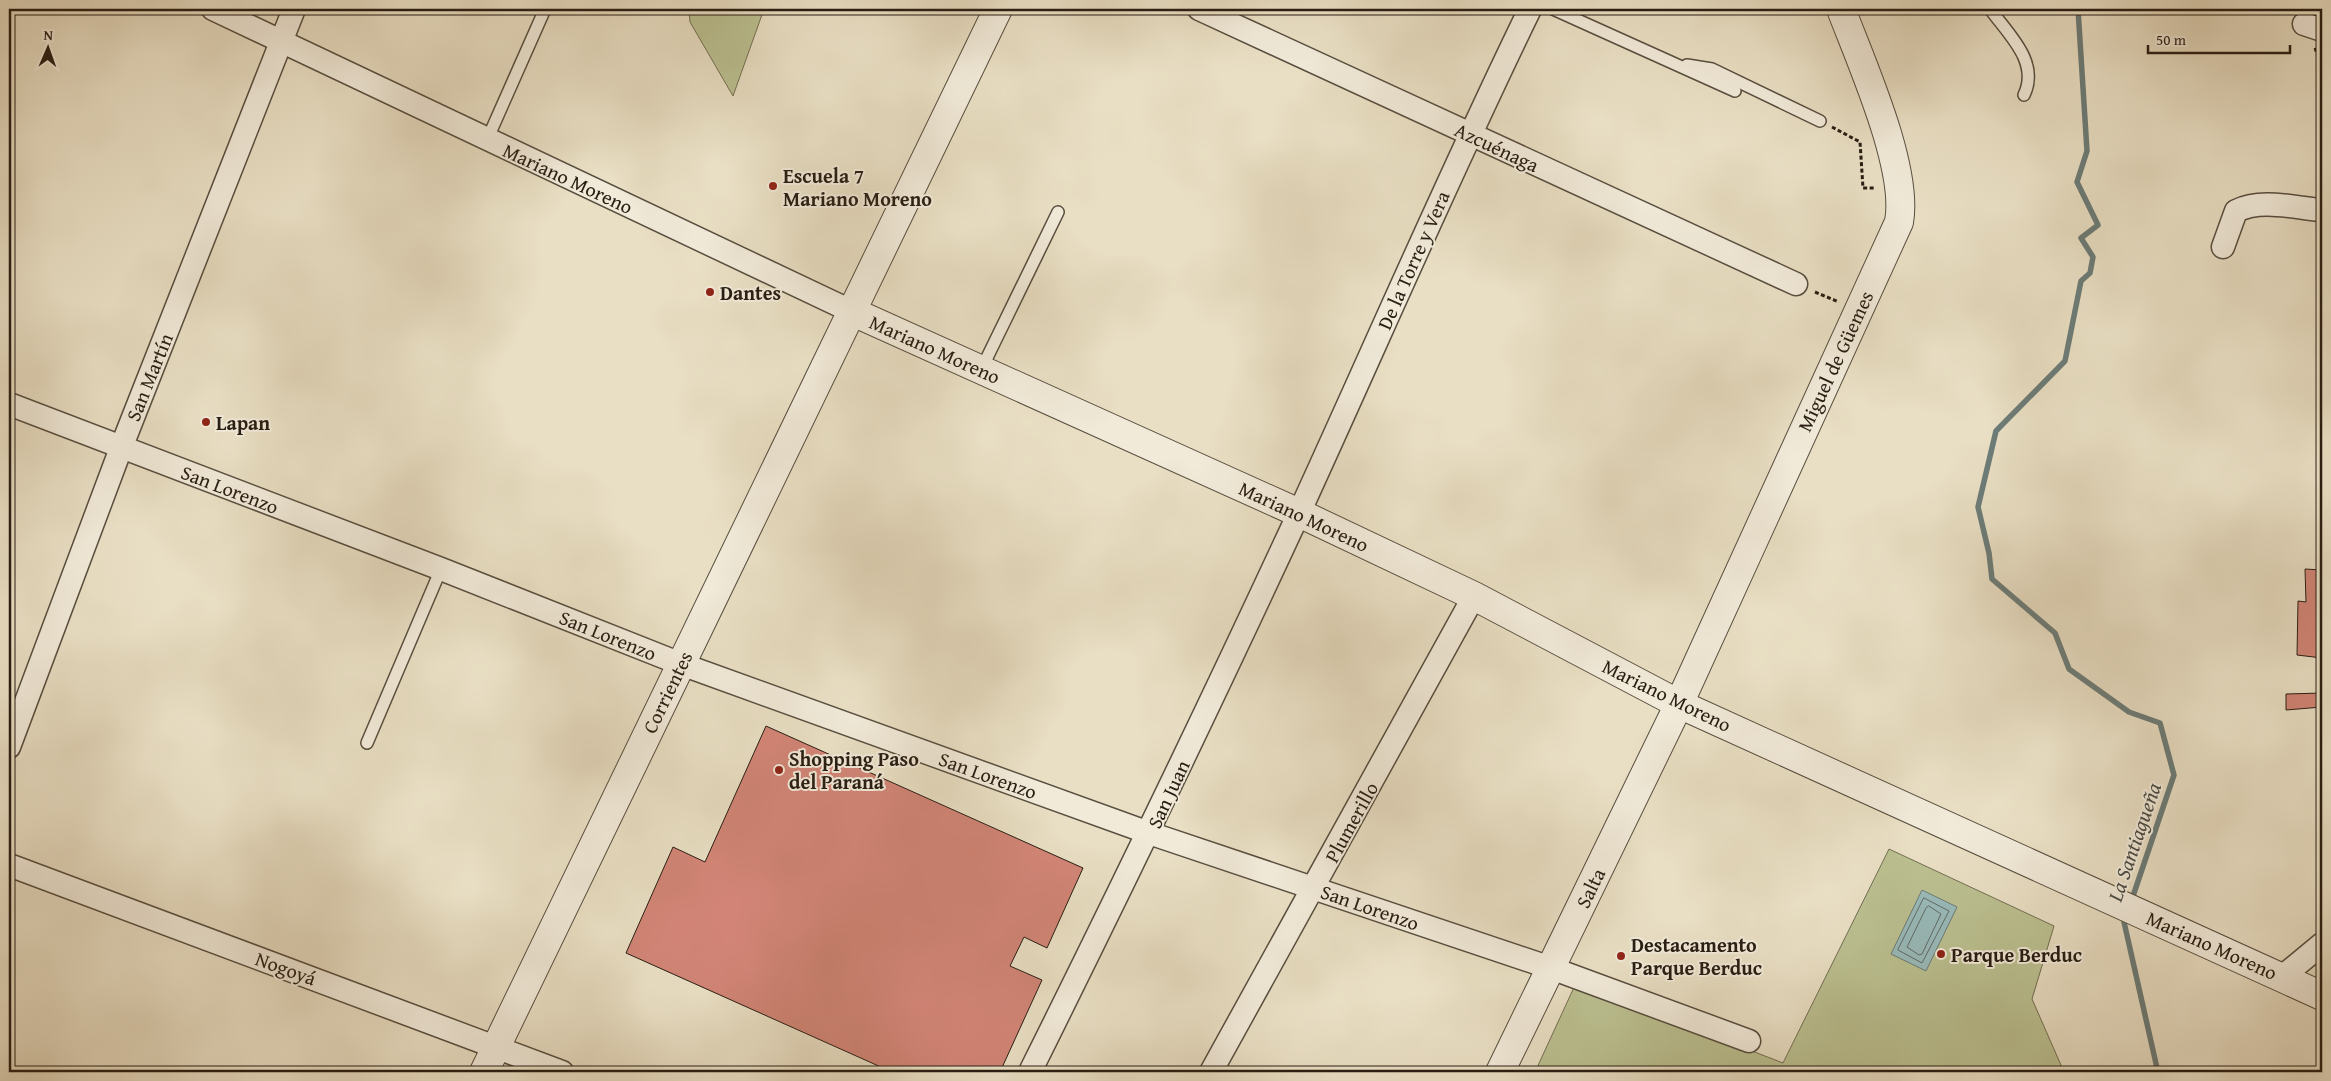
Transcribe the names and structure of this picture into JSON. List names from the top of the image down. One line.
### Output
{"streets":{"street":["Azcuénaga","Mariano Moreno","De la Torre y Vera","Miguel de Güemes","San Martín","San Lorenzo","Corrientes","San Juan","Plumerillo","Salta","Nogoyá"]},"crossings":[["Azcuénaga","De la Torre y Vera"],["Mariano Moreno","De la Torre y Vera"],["Mariano Moreno","Miguel de Güemes"],["Mariano Moreno","San Martín"],["Mariano Moreno","Corrientes"],["Mariano Moreno","San Juan"],["Mariano Moreno","Plumerillo"],["Mariano Moreno","Salta"],["De la Torre y Vera","San Juan"],["Miguel de Güemes","Salta"],["San Martín","San Lorenzo"],["San Lorenzo","Corrientes"],["San Lorenzo","San Juan"],["San Lorenzo","Plumerillo"],["San Lorenzo","Salta"],["Corrientes","Nogoyá"]],"water":["La Santiagueña"],"places":["Escuela 7 Mariano Moreno","Dantes","Lapan","Shopping Paso del Paraná","Parque Berduc","Destacamento Parque Berduc"],"scale_bar":"50 m","north":"top"}
